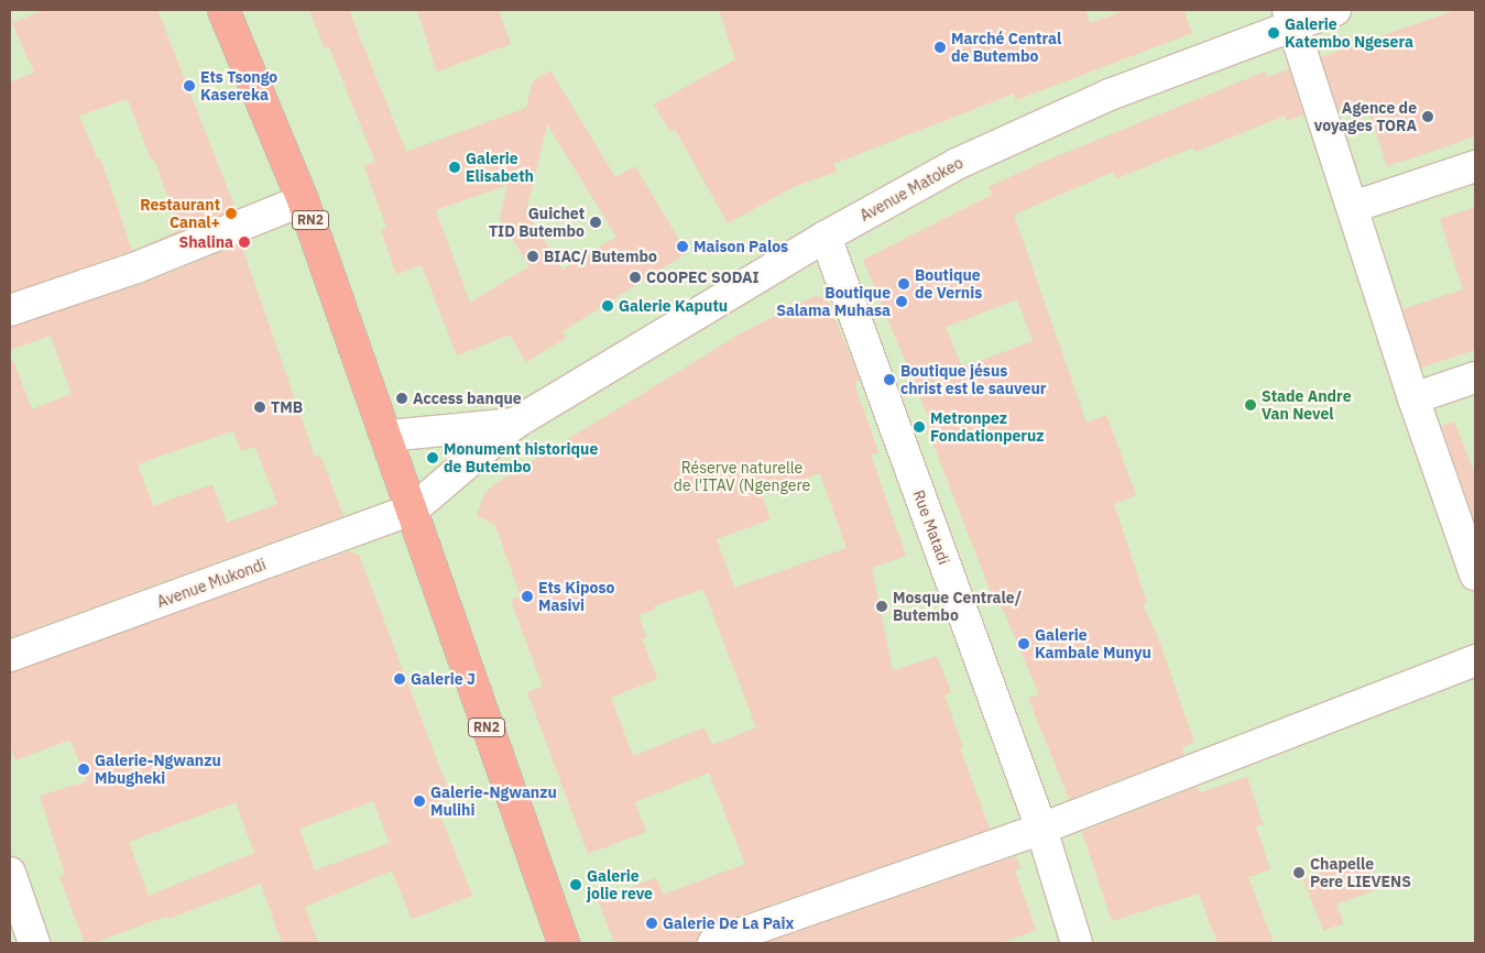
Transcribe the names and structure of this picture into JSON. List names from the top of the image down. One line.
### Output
{"streets":{"highway":["RN2"],"street":["Avenue Matokeo","Rue Matadi","Avenue Mukondi"]},"crossings":[["Avenue Matokeo","RN2"],["Avenue Matokeo","Rue Matadi"],["Avenue Matokeo","Avenue Mukondi"],["RN2","Avenue Mukondi"]],"parks":["Réserve naturelle de l'ITAV (Ngengere"],"places":["Galerie Katembo Ngesera","Marché Central de Butembo","Ets Tsongo Kasereka","Agence de voyages TORA","Galerie Elisabeth","Restaurant Canal+","Guichet TID Butembo","Shalina","Maison Palos","BIAC/ Butembo","COOPEC SODAI","Boutique de Vernis","Boutique Salama Muhasa","Galerie Kaputu","Boutique jésus christ est le sauveur","Access banque","Stade Andre Van Nevel","TMB","Metronpez Fondationperuz","Monument historique de Butembo","Ets Kiposo Masivi","Mosque Centrale/ Butembo","Galerie Kambale Munyu","Galerie J","Galerie-Ngwanzu Mbugheki","Galerie-Ngwanzu Mulihi","Chapelle Pere LIEVENS","Galerie jolie reve","Galerie De La Paix"]}
